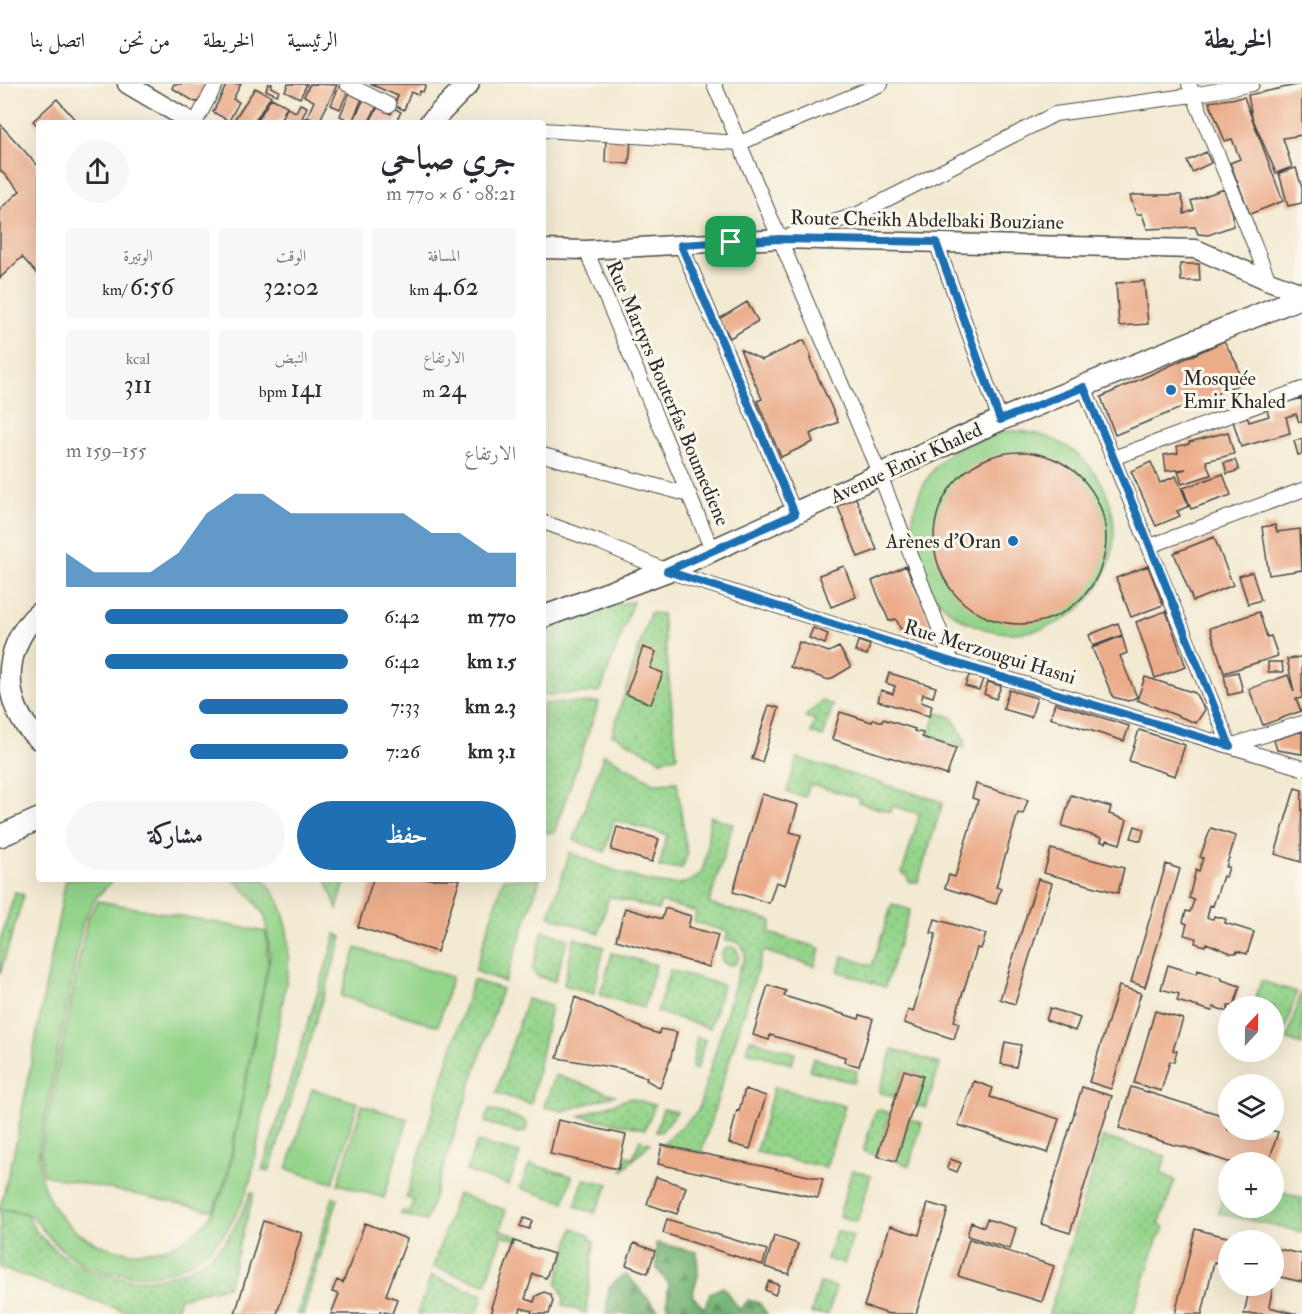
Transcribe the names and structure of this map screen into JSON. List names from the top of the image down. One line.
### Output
{"streets":{"main road":["Avenue Emir Khaled"],"street":["Route Cheikh Abdelbaki Bouziane","Rue Martyrs Bouterfas Boumediene","Rue Merzougui Hasni"]},"crossings":[["Route Cheikh Abdelbaki Bouziane","Rue Martyrs Bouterfas Boumediene"],["Route Cheikh Abdelbaki Bouziane","Avenue Emir Khaled"],["Rue Martyrs Bouterfas Boumediene","Avenue Emir Khaled"],["Avenue Emir Khaled","Rue Merzougui Hasni"]],"places":["Mosquée Emir Khaled","Arènes d'Oran"],"north":"top","page":{"header":"الخريطة","nav":["الرئيسية","الخريطة","من نحن","اتصل بنا"],"heading":["جري صباحي","08:21 · 6 × 770 m"],"stats":[["المسافة","4.62 km"],["الوقت","32:02"],["الوتيرة","6:56 /km"],["الارتفاع","24 m"],["النبض","141 bpm"],["kcal","311"]],"chart":["الارتفاع","155–159 m"],"list":[{"name":"770 m","note":"6:42"},{"name":"1.5 km","note":"6:42"},{"name":"2.3 km","note":"7:33"},{"name":"3.1 km","note":"7:26"}],"buttons":["حفظ","مشاركة"],"map_buttons":["+","−"]}}
